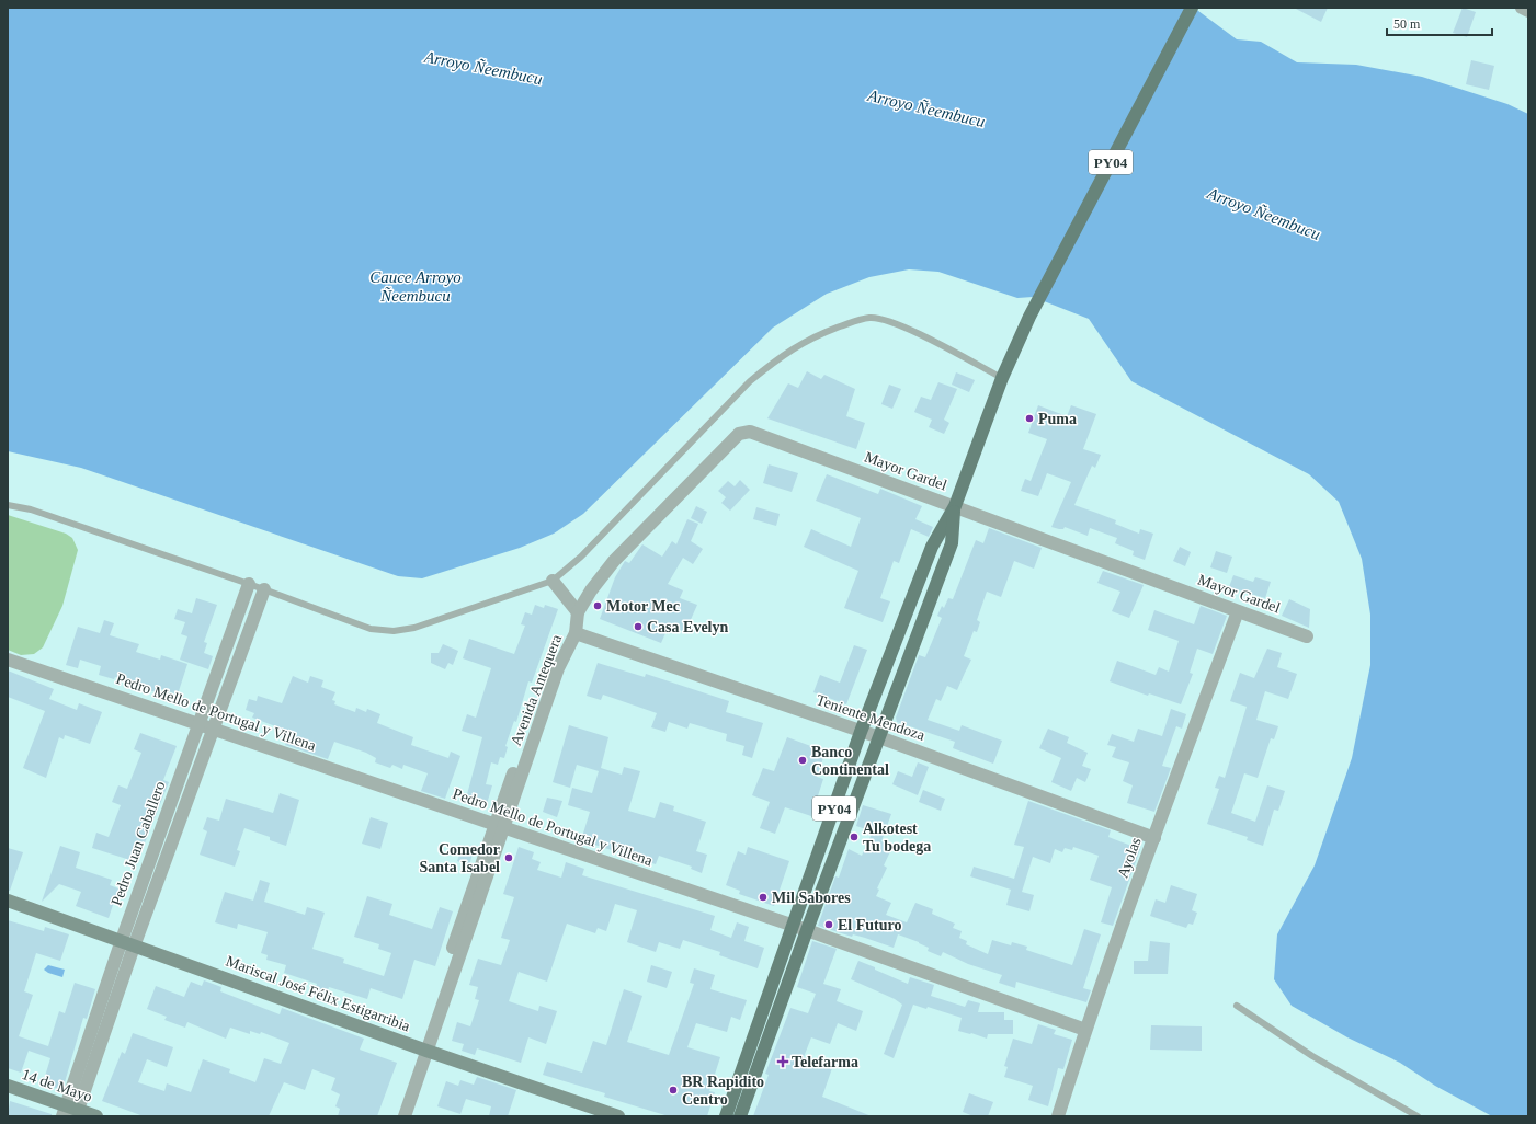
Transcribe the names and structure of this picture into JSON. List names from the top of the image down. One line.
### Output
{"streets":{"main road":["PY04","Mariscal José Félix Estigarribia","14 de Mayo"],"street":["Mayor Gardel","Avenida Antequera","Pedro Mello de Portugal y Villena","Teniente Mendoza","Pedro Juan Caballero","Ayolas"]},"crossings":[["PY04","Mayor Gardel"],["PY04","Pedro Mello de Portugal y Villena"],["PY04","Teniente Mendoza"],["Mayor Gardel","Avenida Antequera"],["Mayor Gardel","Teniente Mendoza"],["Mayor Gardel","Ayolas"],["Avenida Antequera","Pedro Mello de Portugal y Villena"],["Avenida Antequera","Teniente Mendoza"],["Avenida Antequera","Mariscal José Félix Estigarribia"],["Pedro Mello de Portugal y Villena","Pedro Juan Caballero"],["Pedro Mello de Portugal y Villena","Ayolas"],["Teniente Mendoza","Ayolas"],["Pedro Juan Caballero","Mariscal José Félix Estigarribia"],["Pedro Juan Caballero","14 de Mayo"]],"water":["Arroyo Ñeembucu","Cauce Arroyo Ñeembucu"],"places":{"other":["Puma","Motor Mec","Casa Evelyn","Banco Continental","Alkotest Tu bodega","Comedor Santa Isabel","Mil Sabores","El Futuro","BR Rapidito Centro"],"health":["Telefarma"]},"scale_bar":"50 m"}
